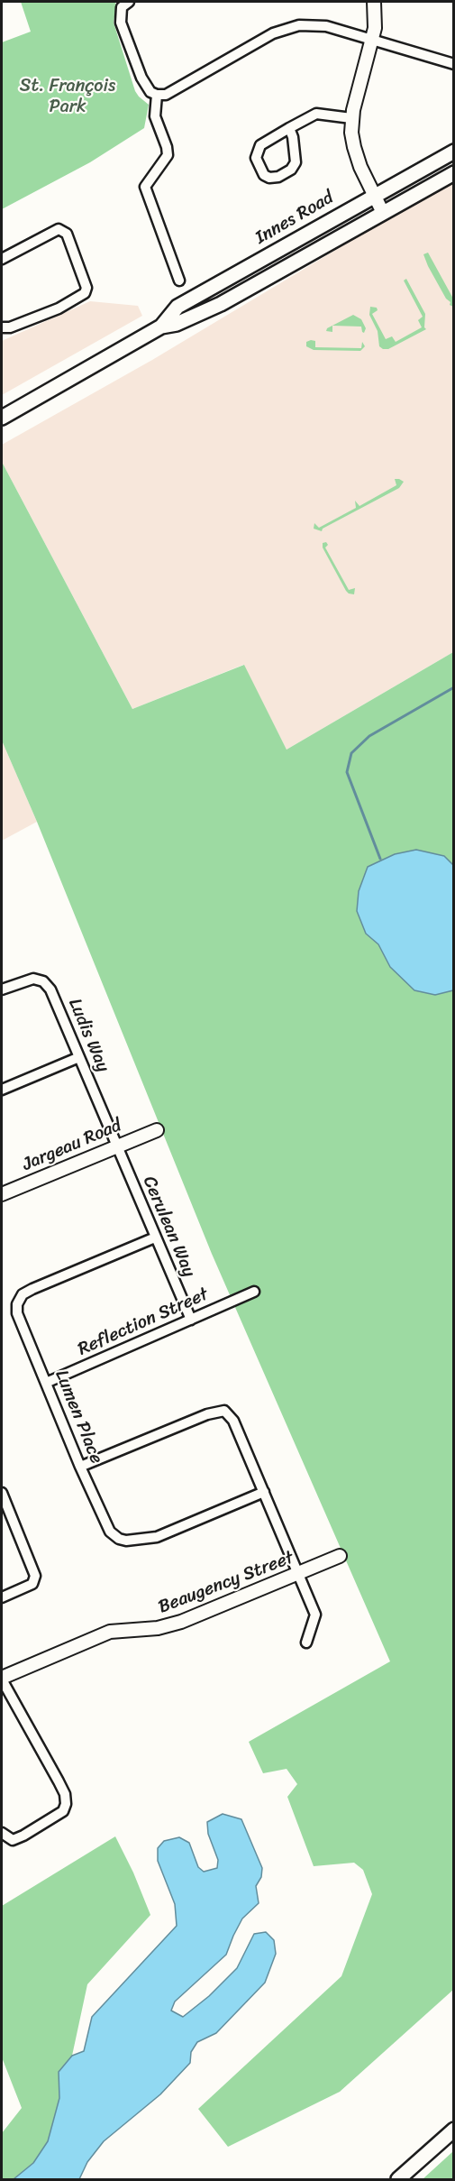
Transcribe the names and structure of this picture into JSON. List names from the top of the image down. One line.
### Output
{"streets":{"main road":["Innes Road"],"street":["Ludis Way","Jargeau Road","Cerulean Way","Reflection Street","Lumen Place","Beaugency Street"]},"crossings":[["Ludis Way","Jargeau Road"],["Ludis Way","Cerulean Way"],["Jargeau Road","Cerulean Way"],["Cerulean Way","Reflection Street"],["Cerulean Way","Lumen Place"],["Reflection Street","Lumen Place"]],"parks":["St. François Park"]}
